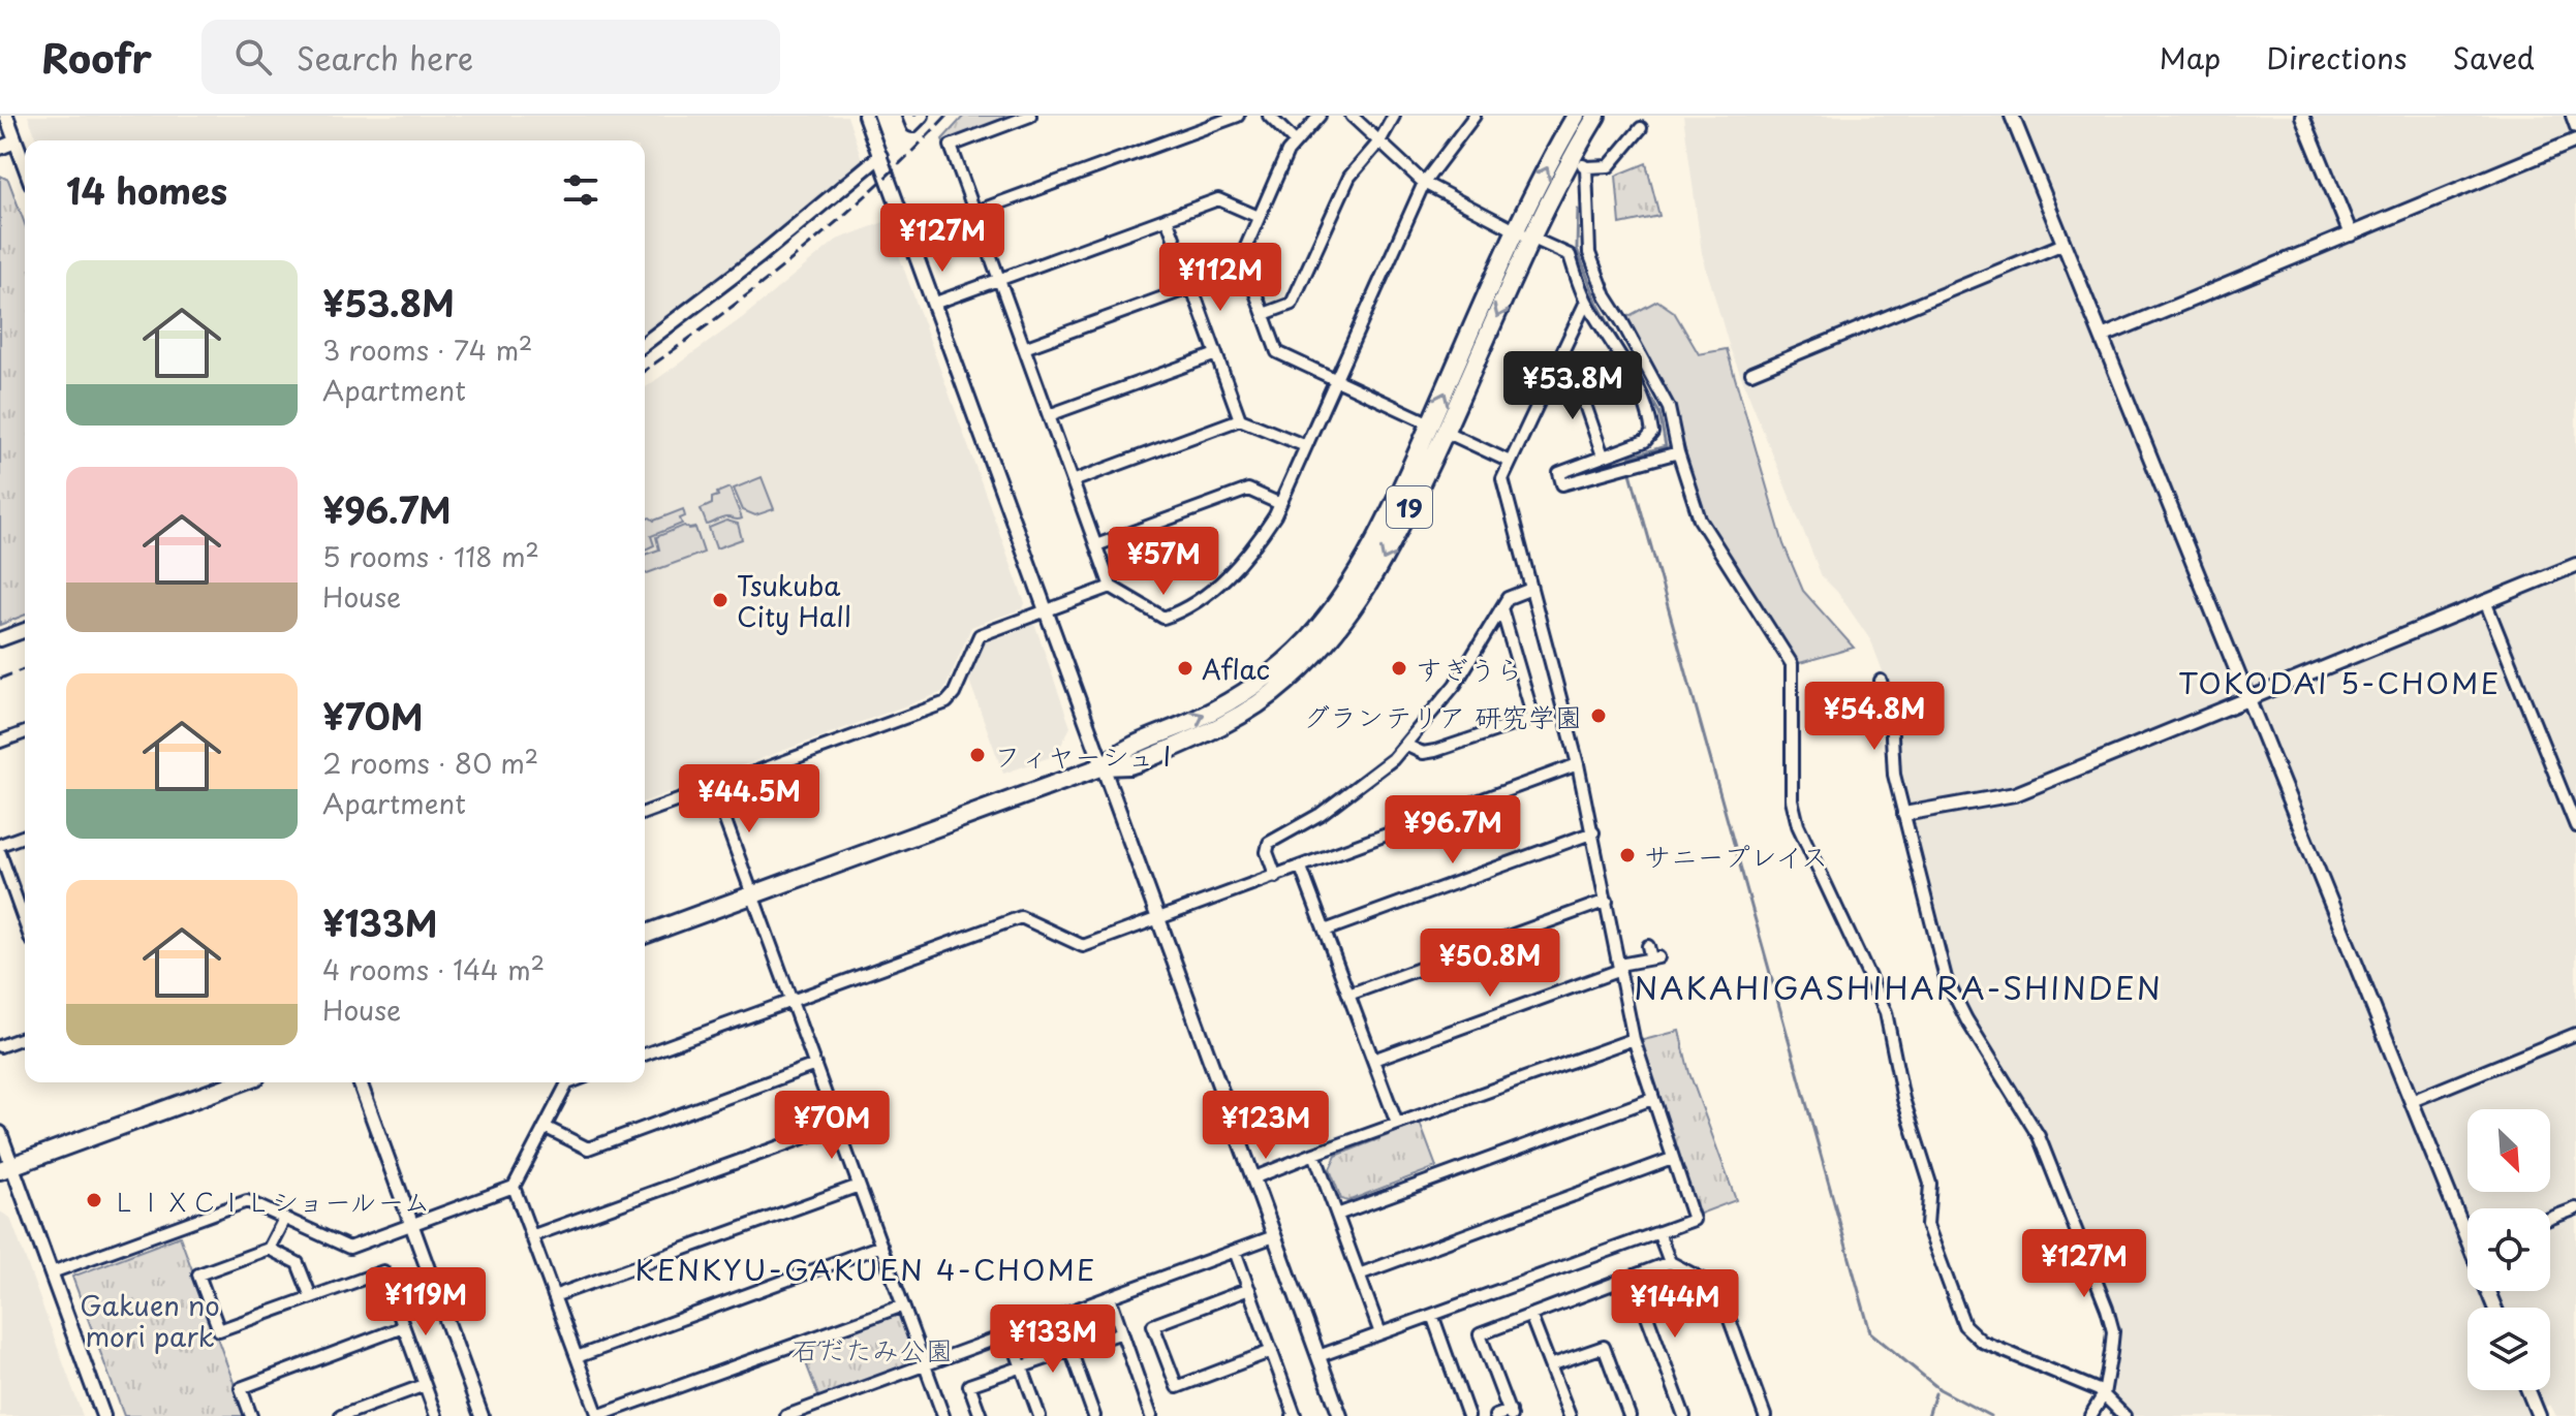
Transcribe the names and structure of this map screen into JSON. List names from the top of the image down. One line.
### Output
{"streets":{"main road":["19"]},"districts":["TOKODAI 5-CHOME","NAKAHIGASHIHARA-SHINDEN","KENKYU-GAKUEN 4-CHOME"],"parks":["Gakuen no mori park","石だたみ公園"],"places":["Tsukuba City Hall","Aflac","すぎうら","グランテリア 研究学園","フィヤーシュ I","サニープレイス","ＬＩＸＣＩＬショールーム"],"north":"bottom right","page":{"header":"Roofr","search":"Search here","nav":["Map","Directions","Saved"],"heading":"14 homes","price":["¥127M","¥112M","¥53.8M","¥57M","¥54.8M","¥44.5M","¥96.7M","¥50.8M","¥70M","¥123M","¥127M","¥119M","¥144M","¥133M"],"list":[{"name":"¥53.8M","note":"3 rooms · 74 m² · Apartment"},{"name":"¥96.7M","note":"5 rooms · 118 m² · House"},{"name":"¥70M","note":"2 rooms · 80 m² · Apartment"},{"name":"¥133M","note":"4 rooms · 144 m² · House"}]}}
